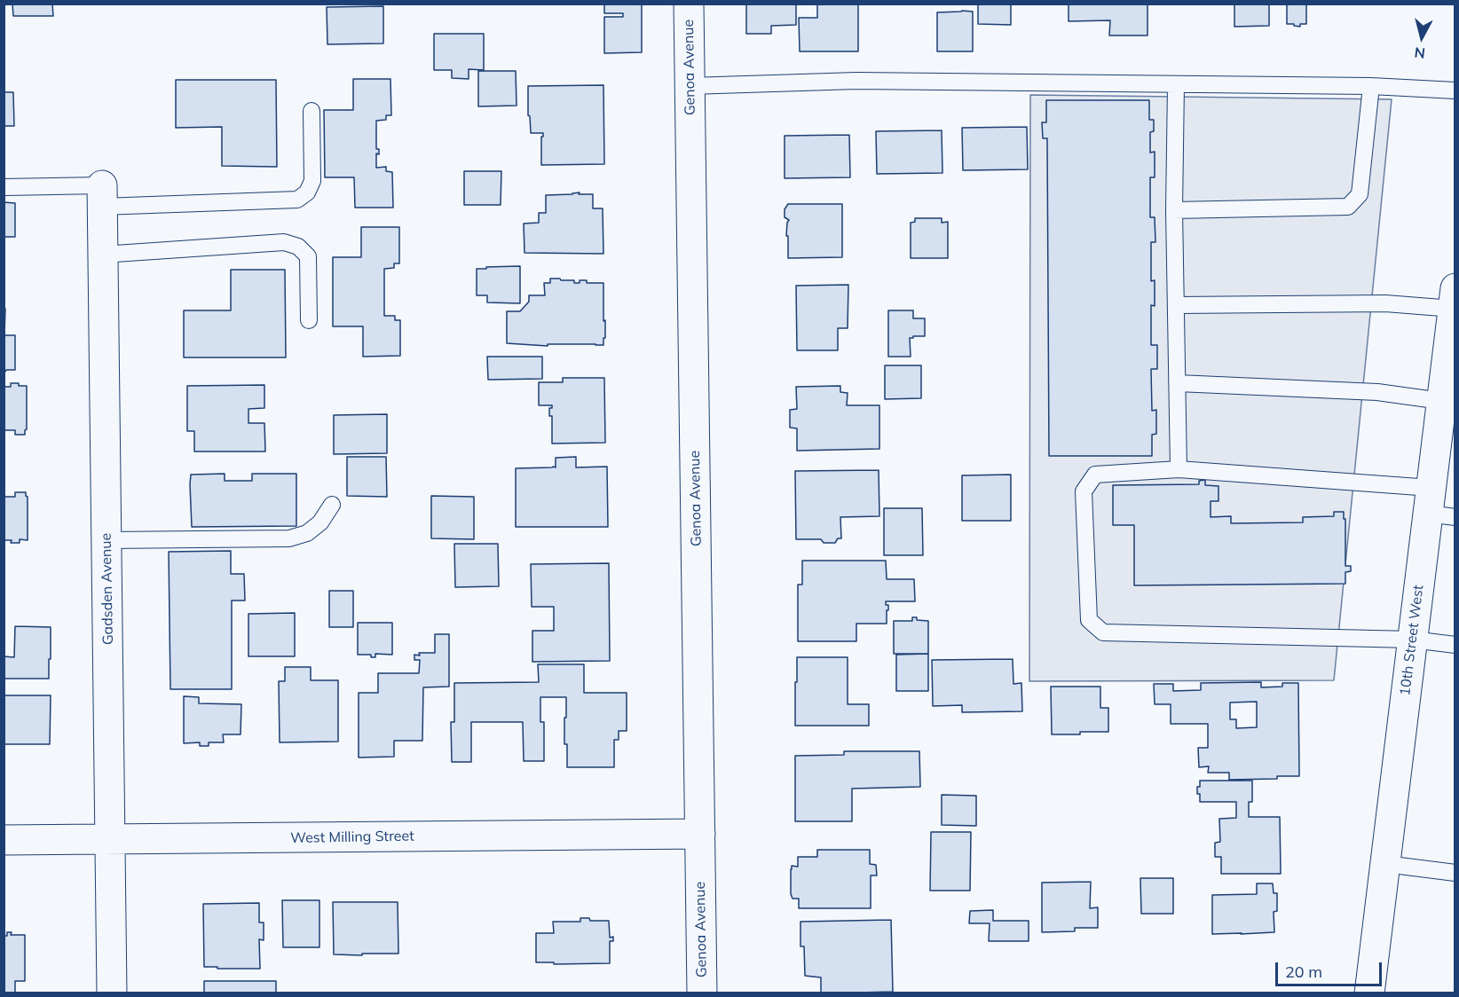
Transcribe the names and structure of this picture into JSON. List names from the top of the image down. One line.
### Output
{"streets":{"street":["Genoa Avenue","Gadsden Avenue","10th Street West","West Milling Street"]},"crossings":[["Genoa Avenue","West Milling Street"],["Gadsden Avenue","West Milling Street"]],"scale_bar":"20 m","north":"bottom"}
